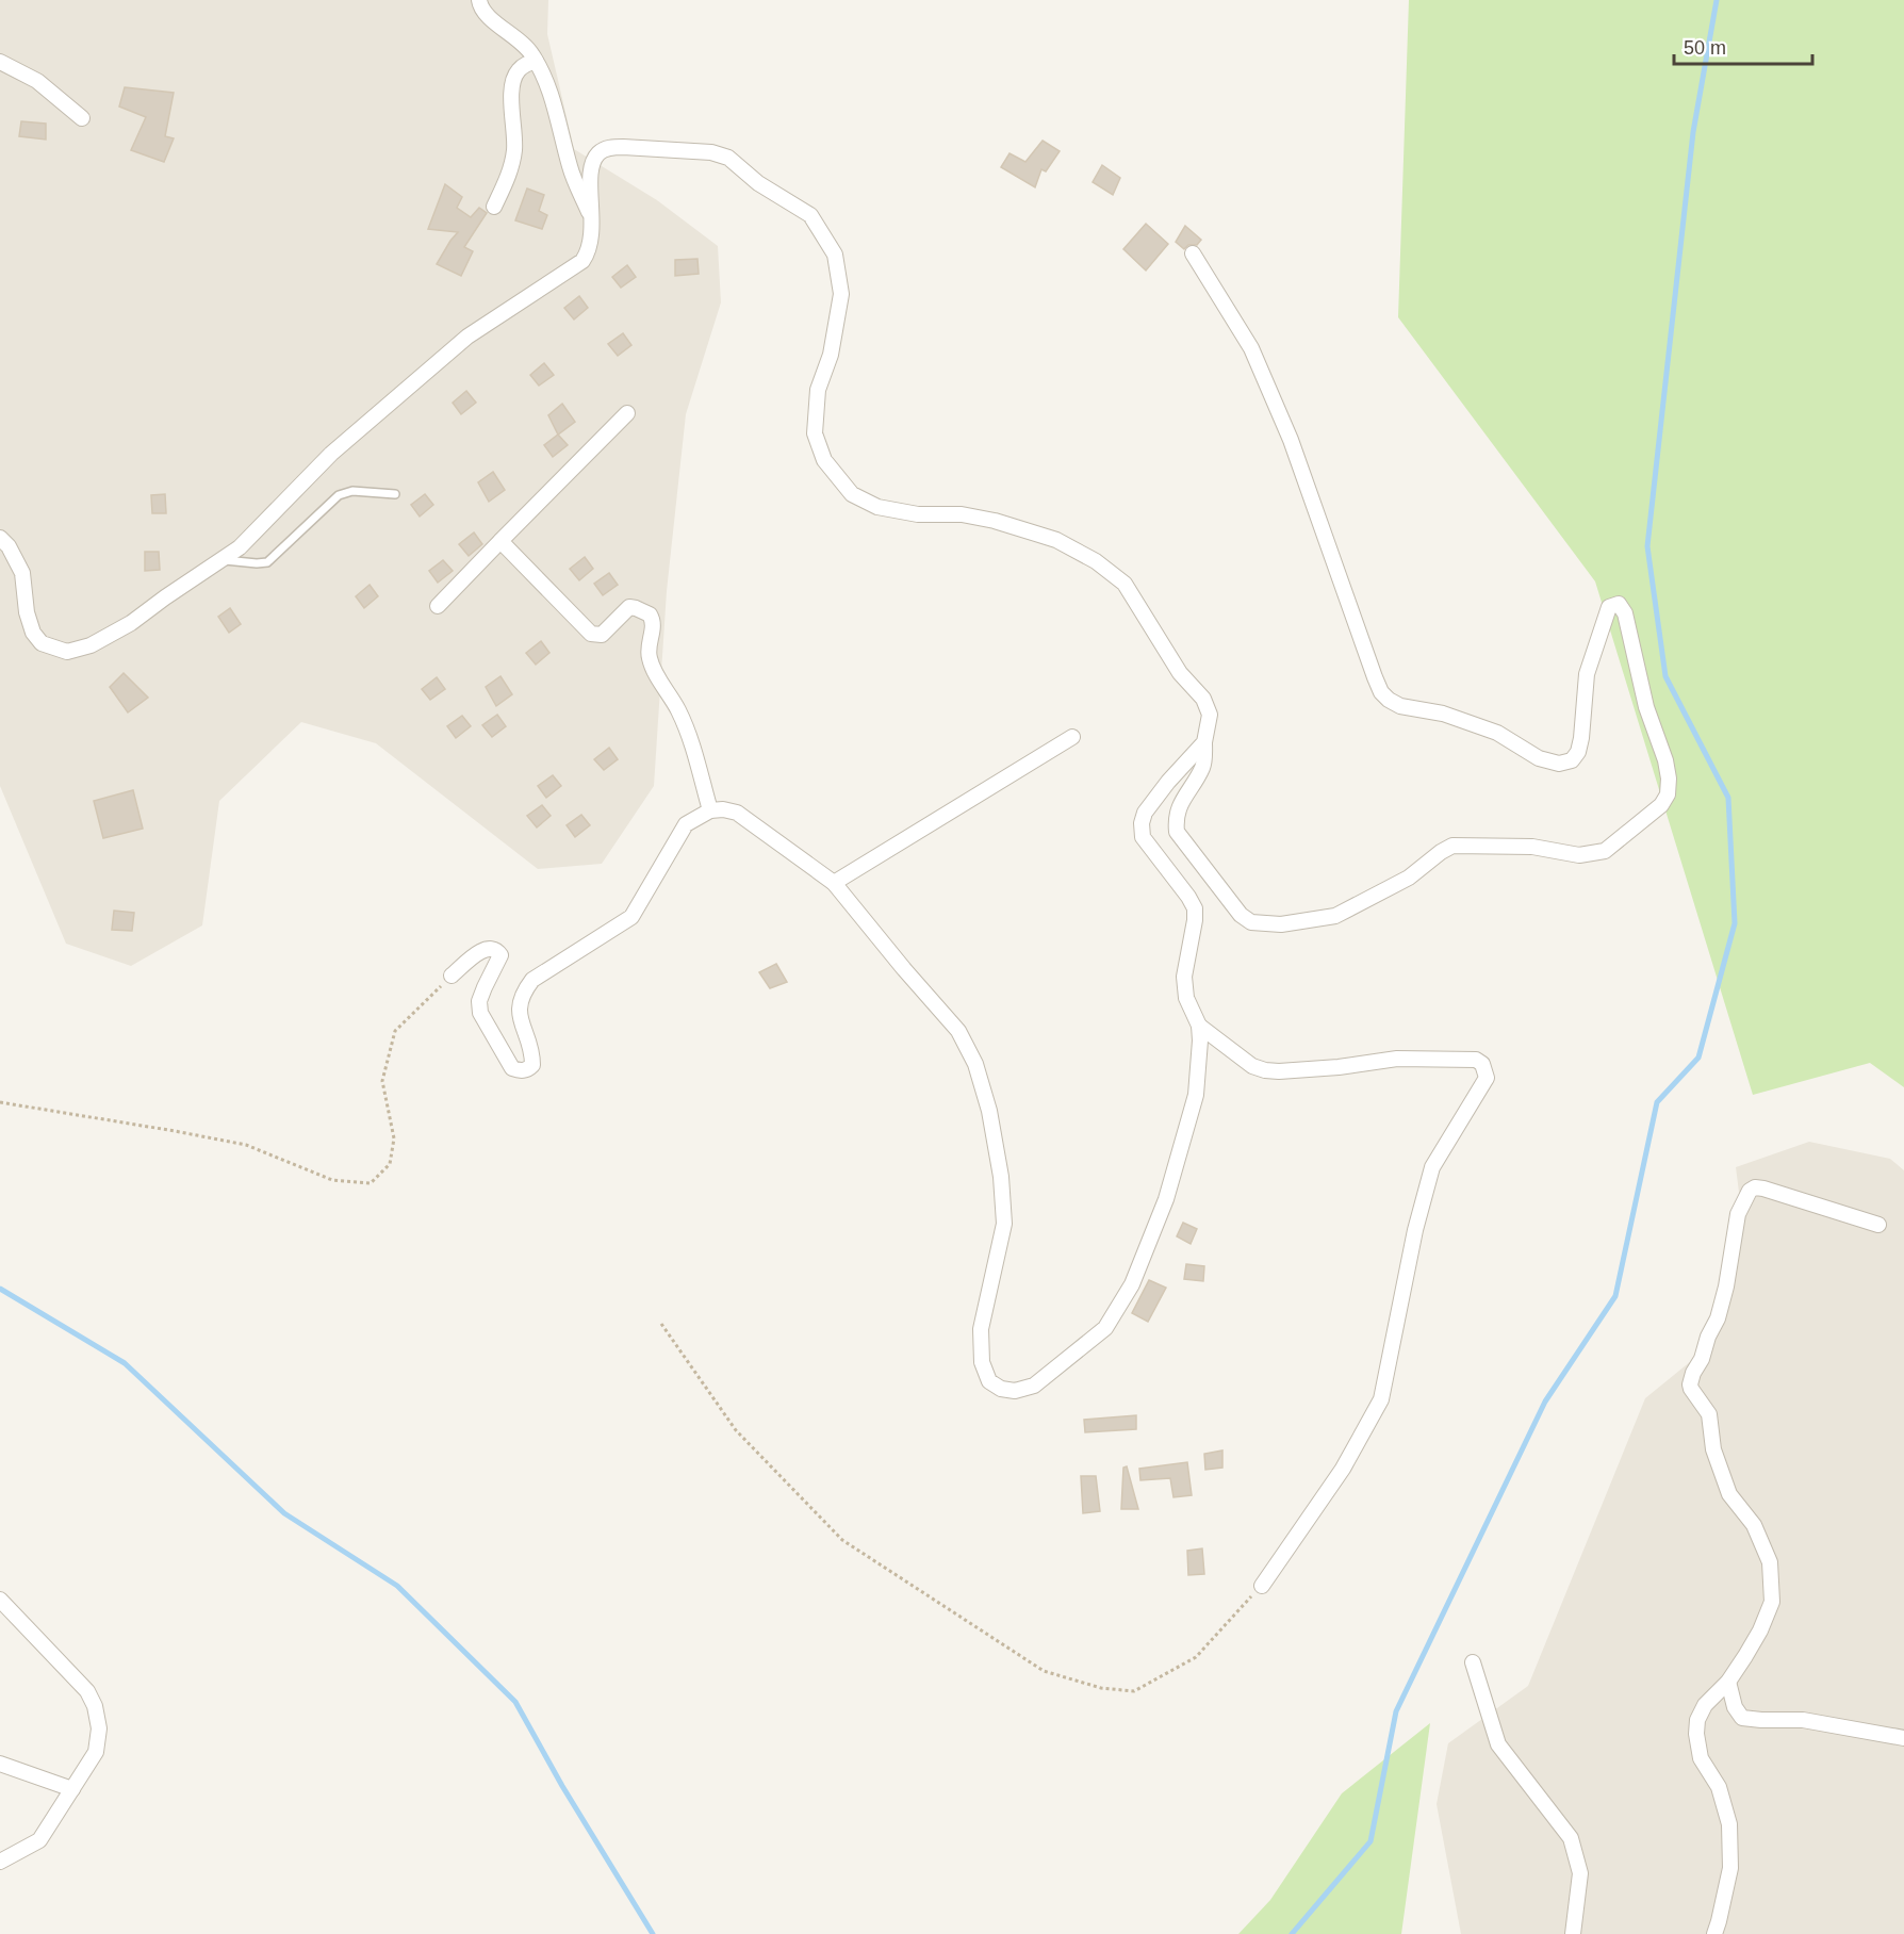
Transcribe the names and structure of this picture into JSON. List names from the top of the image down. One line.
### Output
{"scale_bar":"50 m"}
